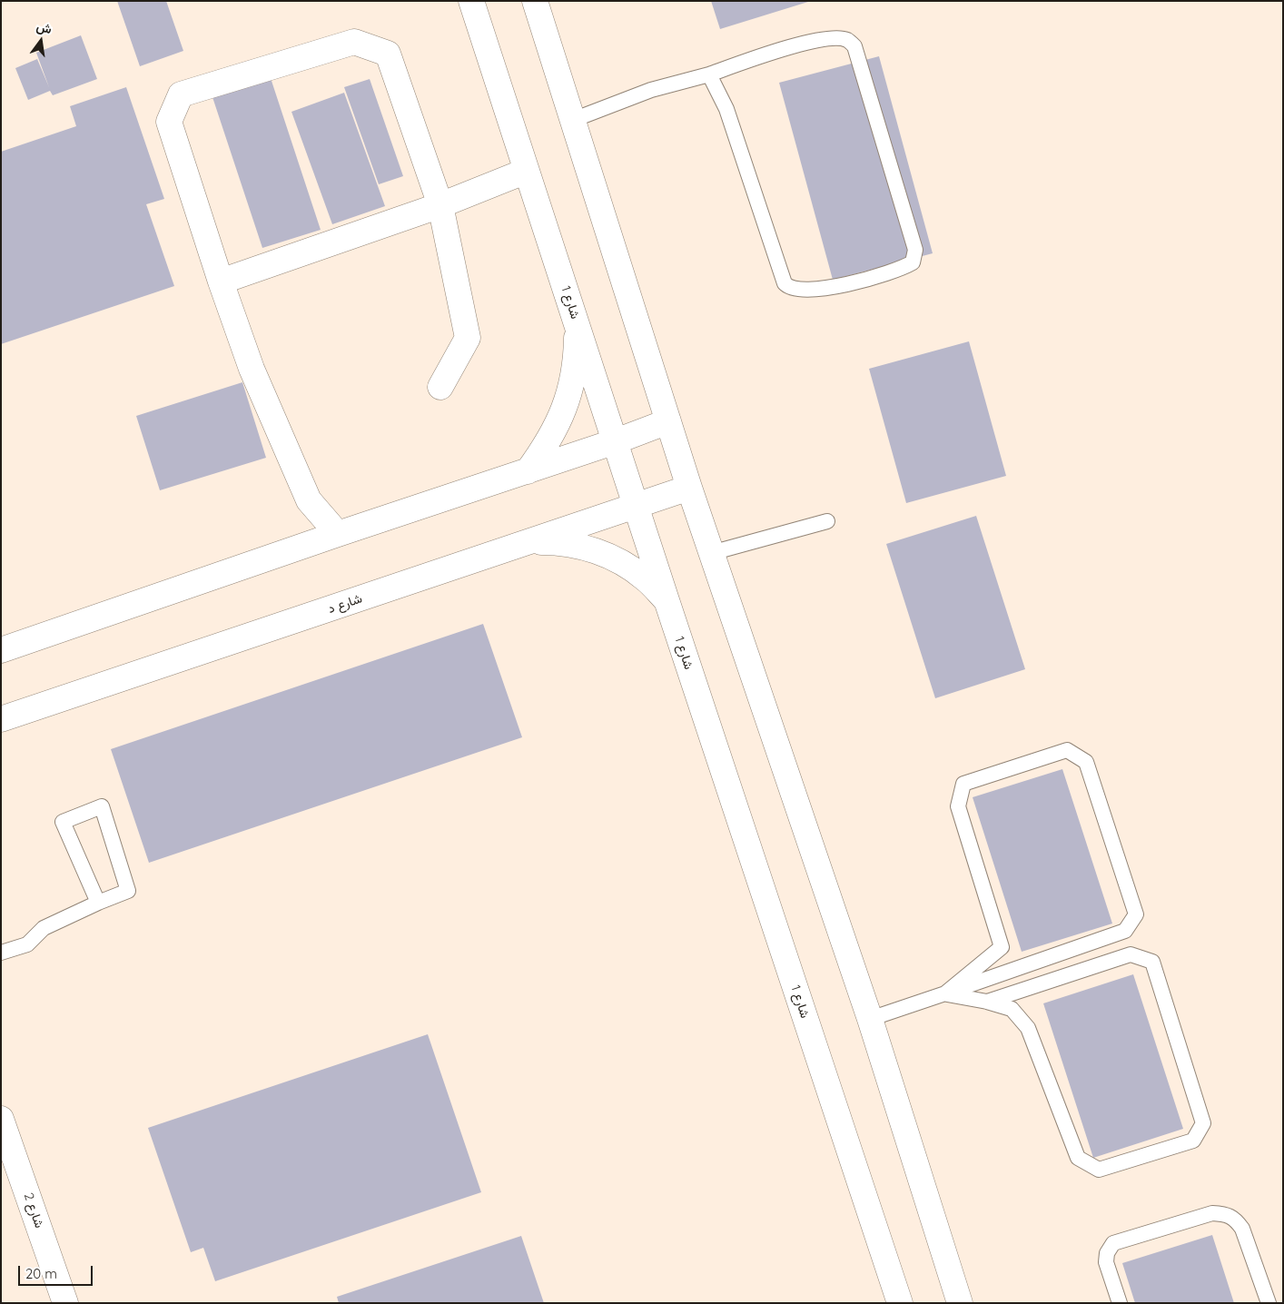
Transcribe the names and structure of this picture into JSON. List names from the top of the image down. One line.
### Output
{"streets":{"street":["شارع 1","شارع د","شارع 2"]},"crossings":[["شارع 1","شارع د"]],"scale_bar":"20 m","north":"top"}
